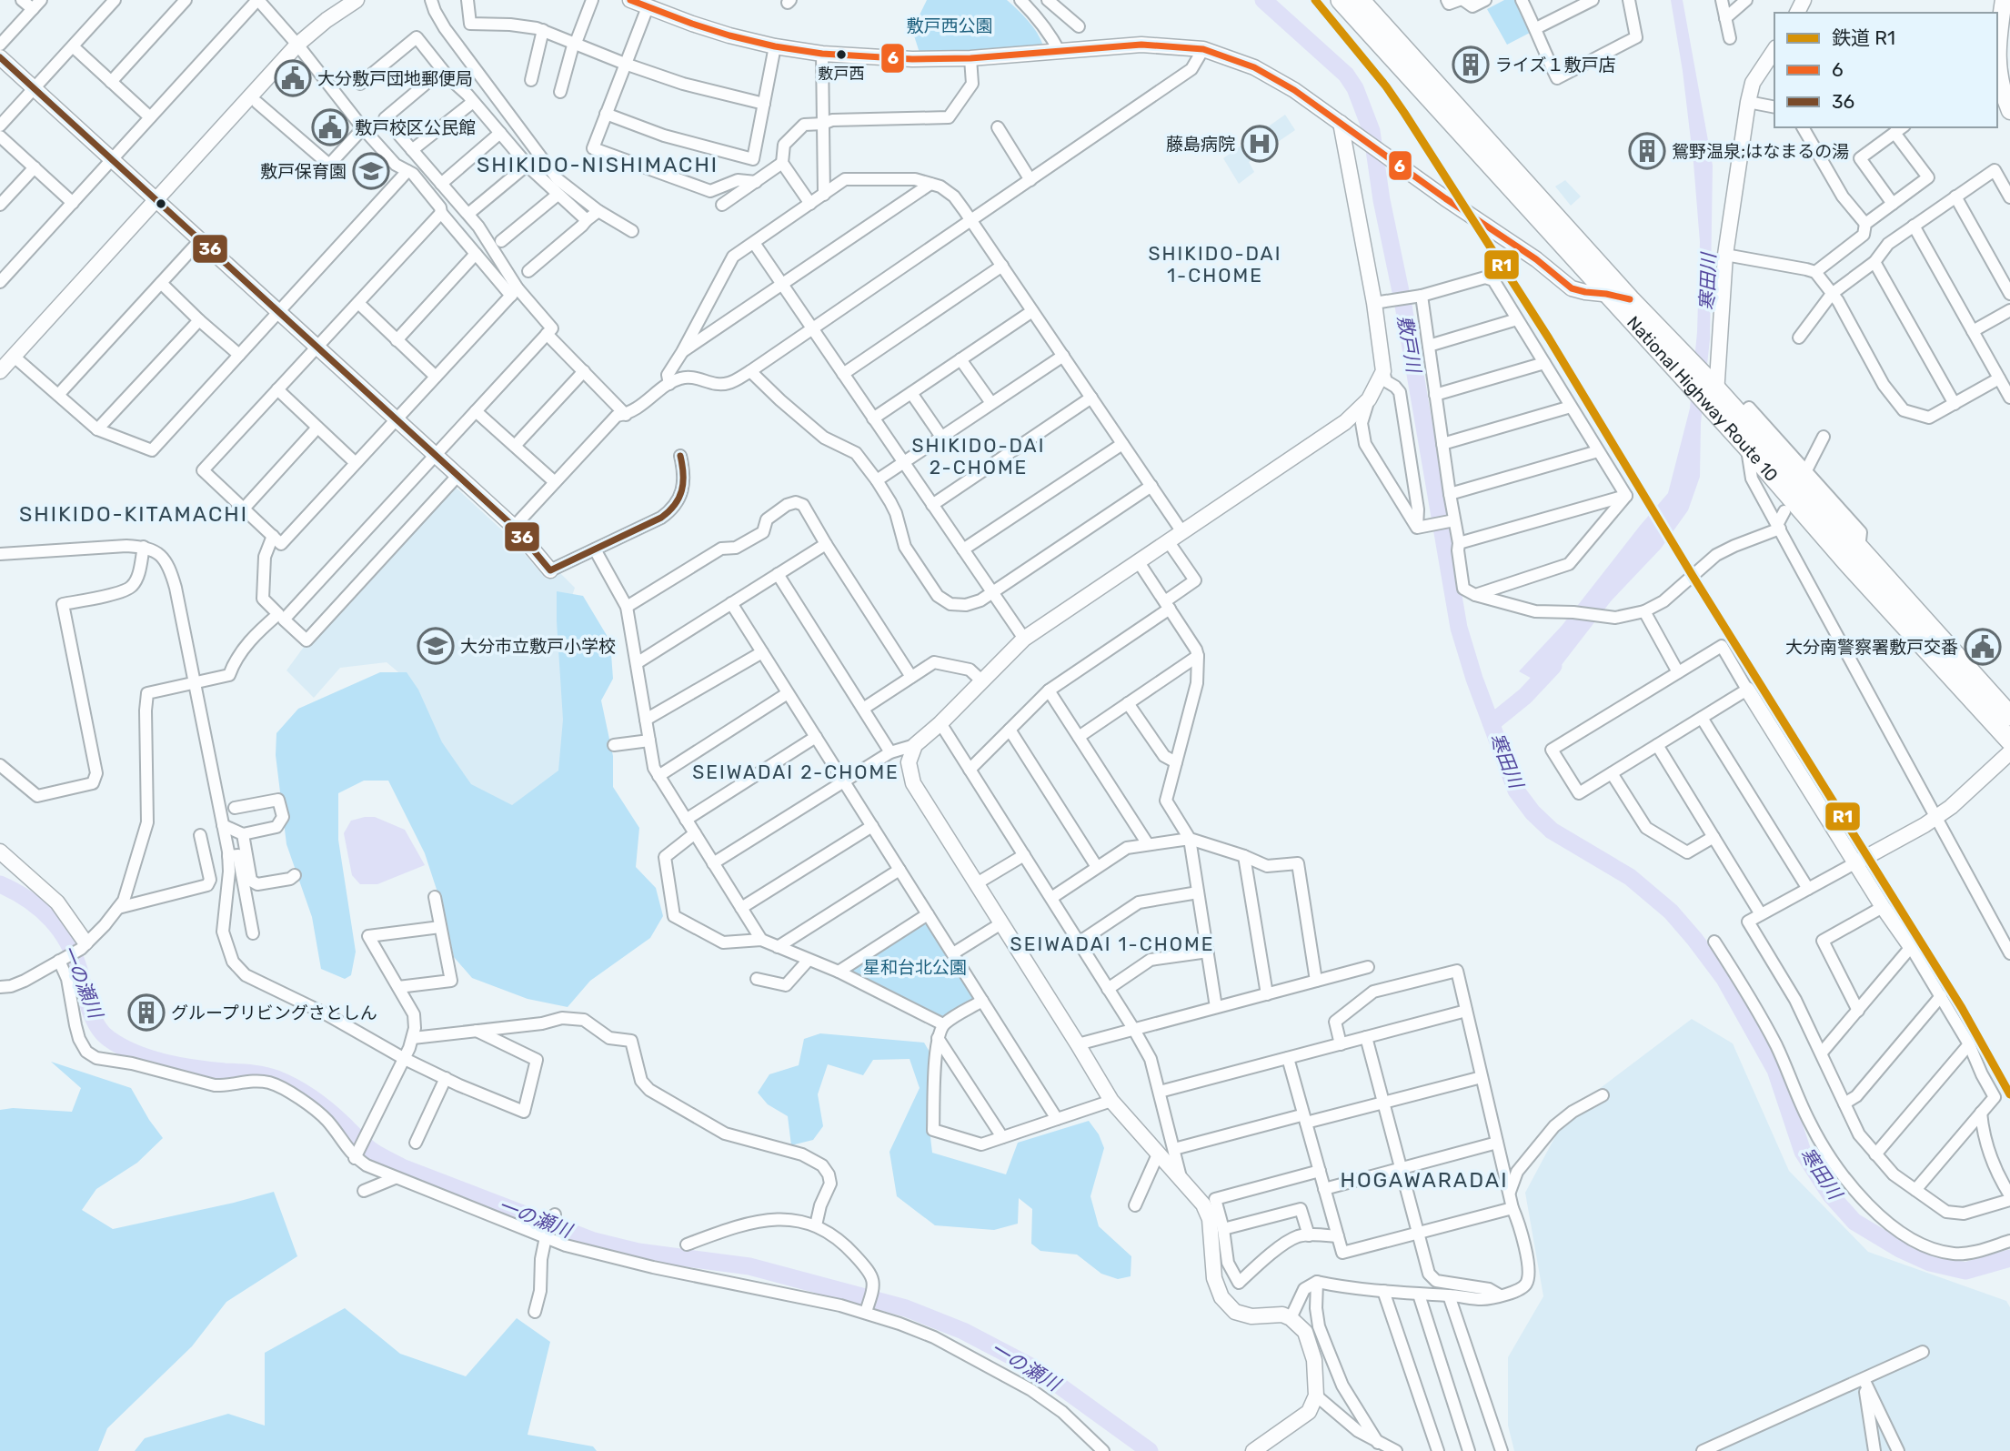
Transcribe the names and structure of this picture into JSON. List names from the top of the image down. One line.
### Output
{"streets":{"highway":["National Highway Route 10"]},"districts":["SHIKIDO-NISHIMACHI","SHIKIDO-DAI 1-CHOME","SHIKIDO-DAI 2-CHOME","SHIKIDO-KITAMACHI","SEIWADAI 2-CHOME","SEIWADAI 1-CHOME","HOGAWARADAI"],"water":["寒田川","敷戸川","一の瀬川"],"parks":["敷戸西公園","星和台北公園"],"places":{"other":["敷戸西"],"building":["ライズ１敷戸店","鴛野温泉;はなまるの湯","グループリビングさとしん"],"public building":["大分敷戸団地郵便局","敷戸校区公民館","大分南警察署敷戸交番"],"hospital":["藤島病院"],"school or university":["敷戸保育園","大分市立敷戸小学校"]},"lines":["rail line R1","transit line 6","transit line 36"],"legend":["鉄道 R1","6","36"]}
